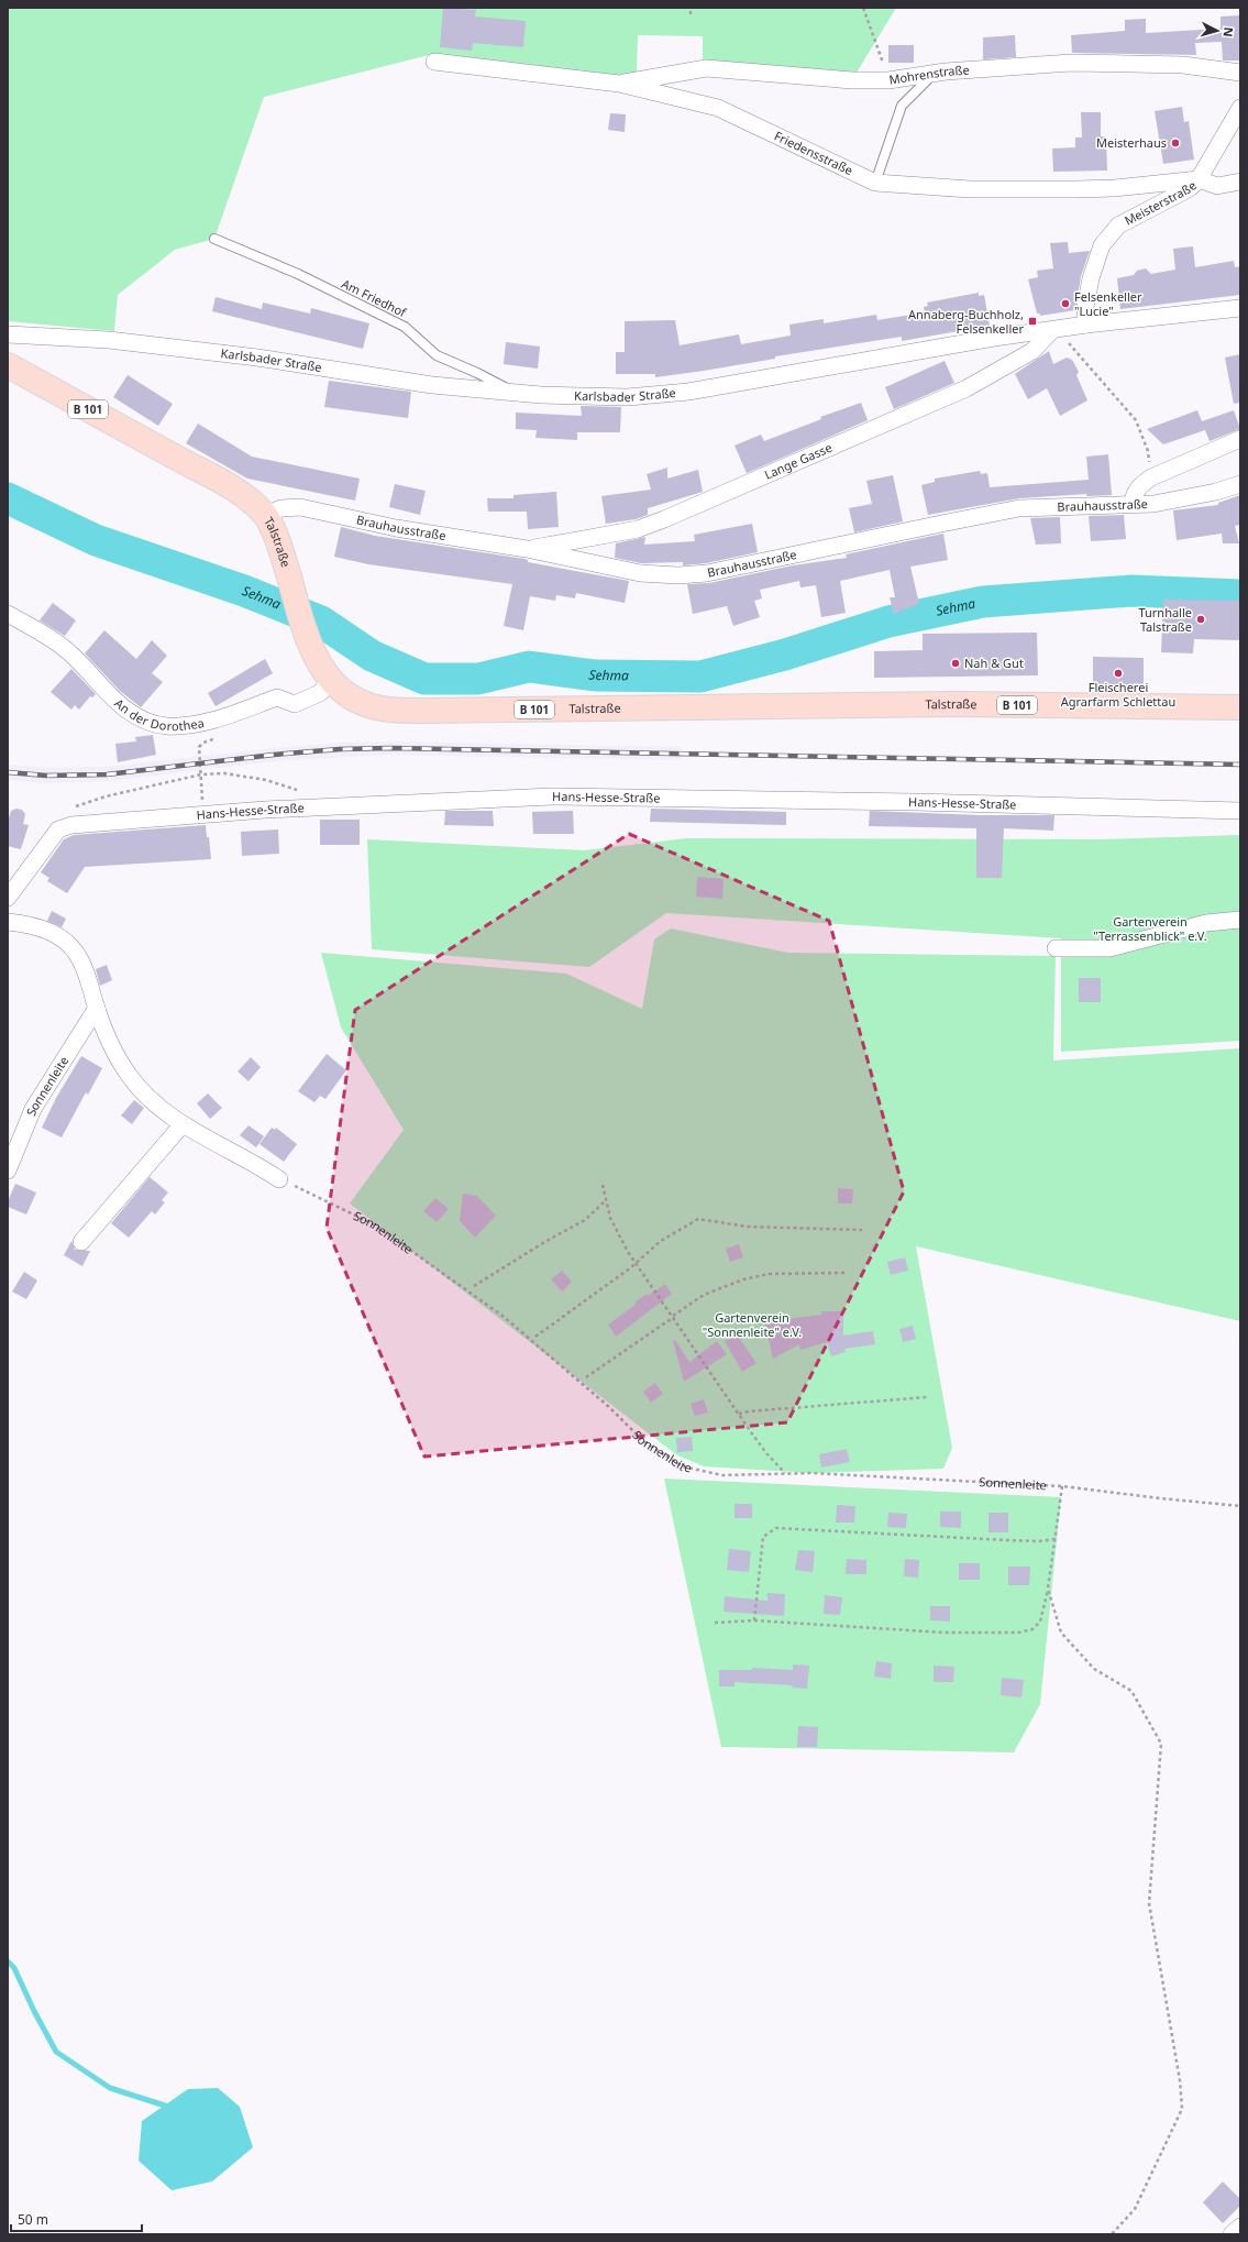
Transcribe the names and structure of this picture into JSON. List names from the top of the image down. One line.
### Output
{"streets":{"main road":["B 101","Talstraße"],"street":["Mohrenstraße","Friedensstraße","Meisterstraße","Karlsbader Straße","Lange Gasse","Brauhausstraße","An der Dorothea","Hans-Hesse-Straße","Sonnenleite"],"lane":["Am Friedhof"]},"crossings":[["Mohrenstraße","Friedensstraße"],["Friedensstraße","Meisterstraße"],["Meisterstraße","Karlsbader Straße"],["Am Friedhof","Karlsbader Straße"],["Karlsbader Straße","Lange Gasse"],["Lange Gasse","Brauhausstraße"],["Brauhausstraße","Talstraße"],["Talstraße","An der Dorothea"]],"water":["Sehma"],"parks":["Gartenverein \"Terrassenblick\" e.V.","Gartenverein \"Sonnenleite\" e.V."],"places":{"other":["Meisterhaus","Felsenkeller \"Lucie\"","Turnhalle Talstraße","Nah & Gut","Fleischerei Agrarfarm Schlettau"],"transit":["Annaberg-Buchholz, Felsenkeller"]},"scale_bar":"50 m","north":"right"}
